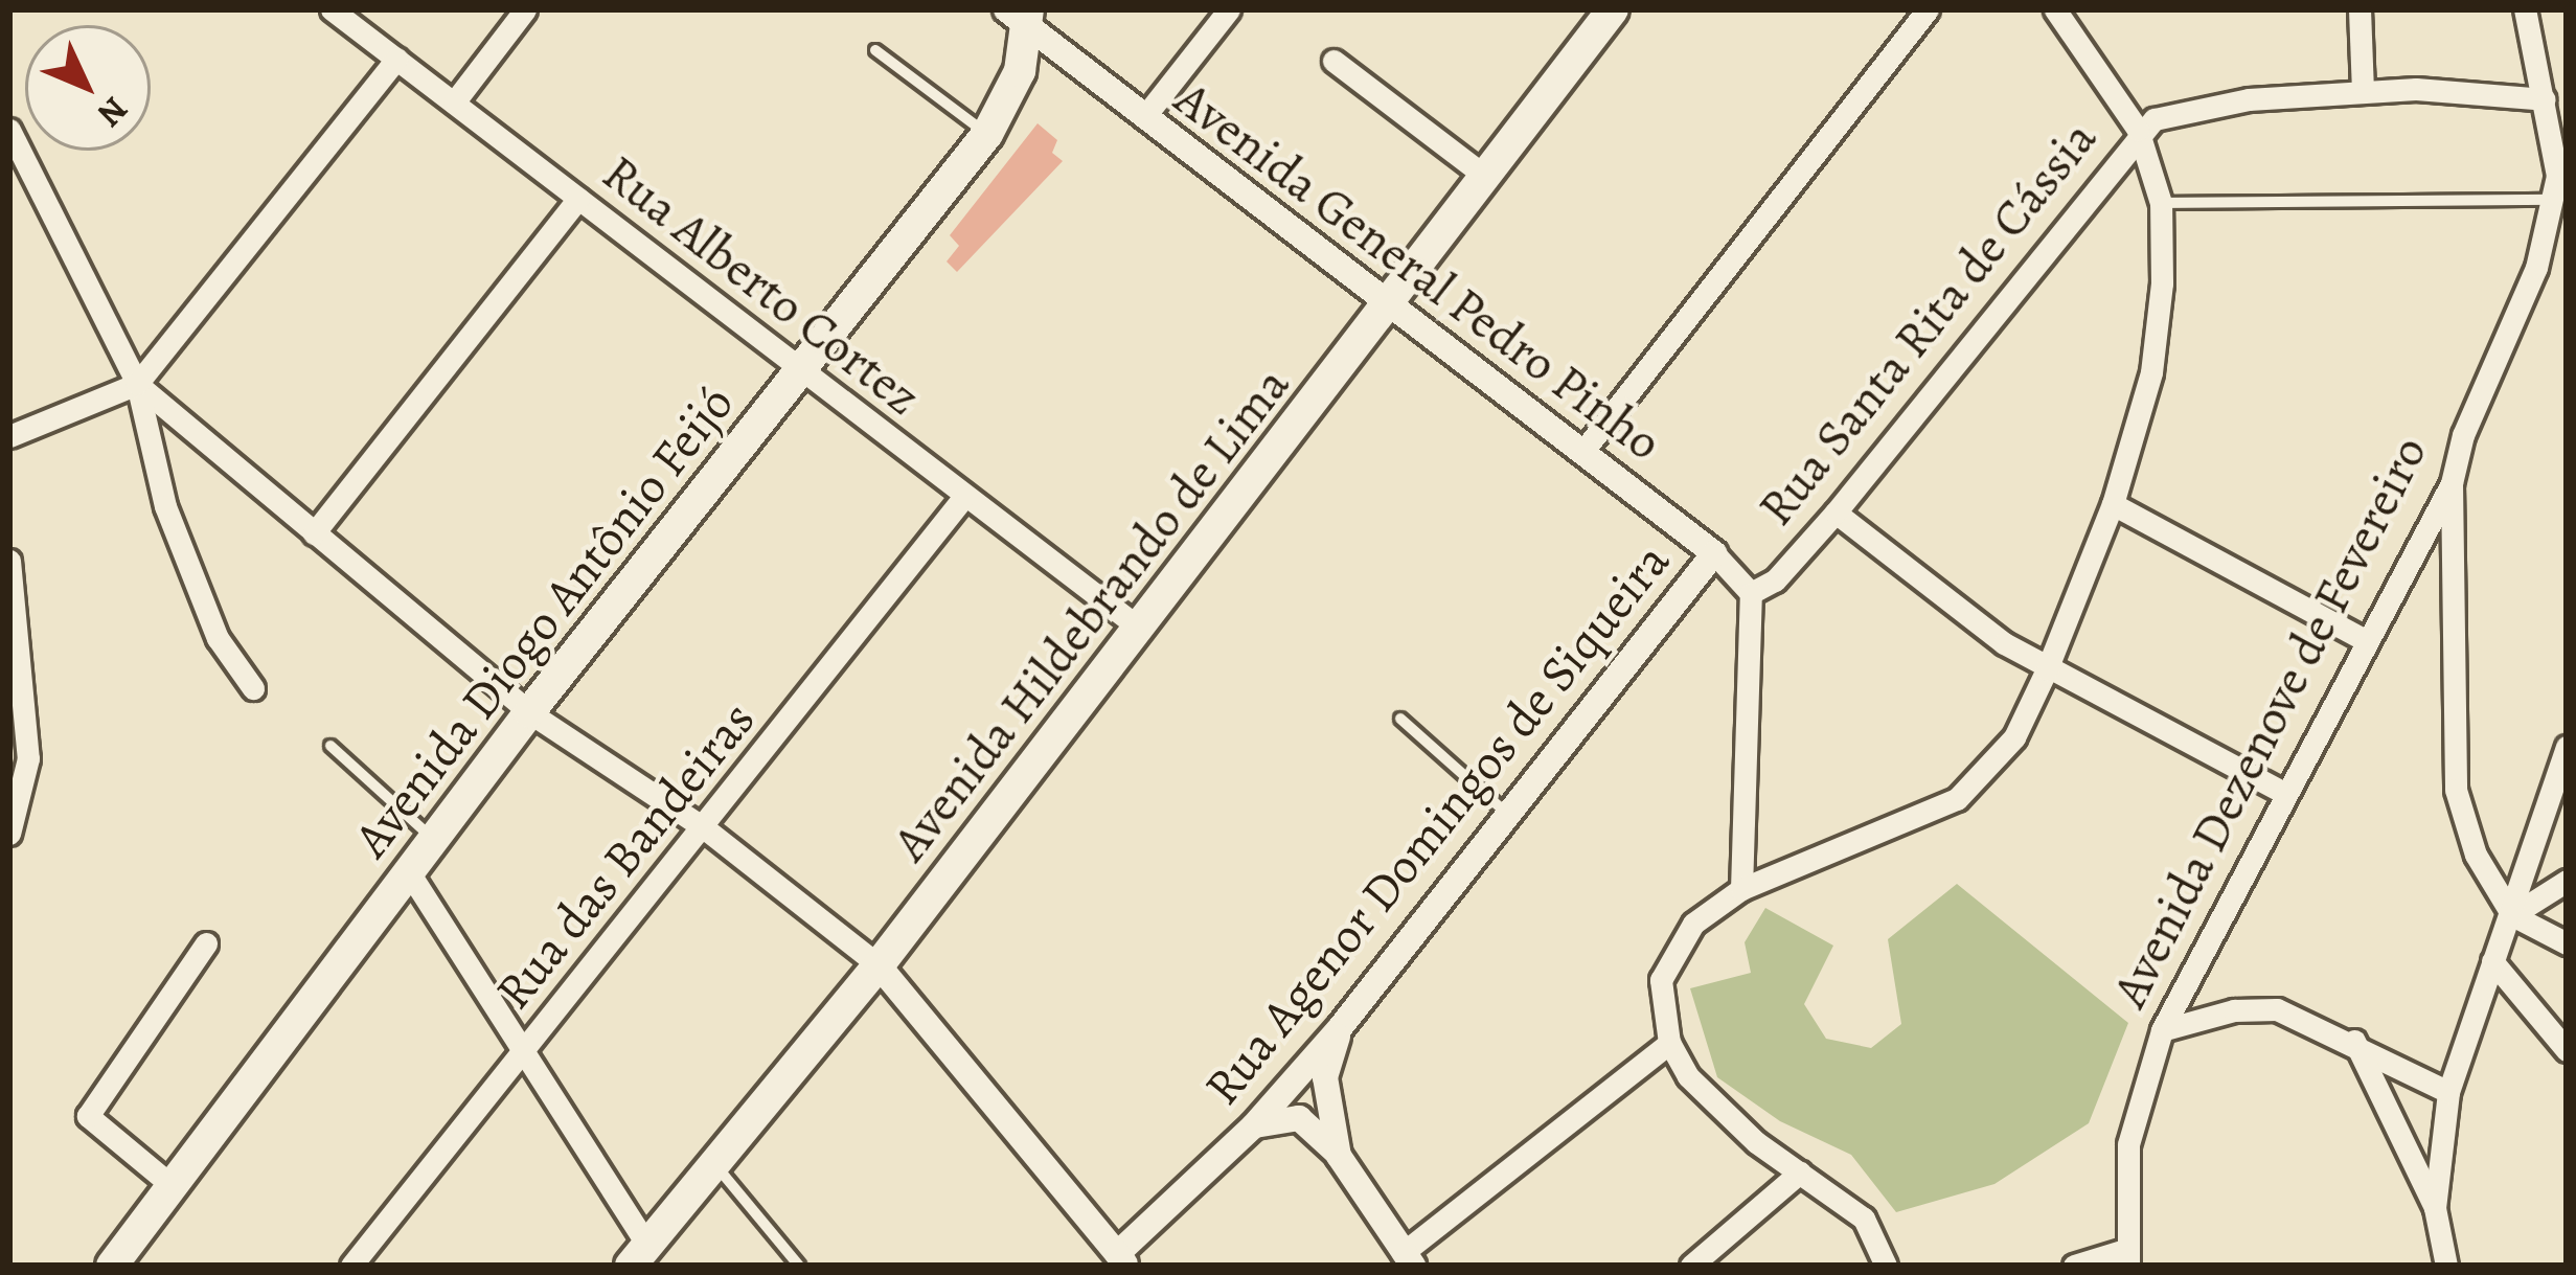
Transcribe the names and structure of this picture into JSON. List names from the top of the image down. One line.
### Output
{"streets":{"main road":["Avenida Hildebrando de Lima","Avenida Diogo Antônio Feijó"],"street":["Avenida General Pedro Pinho","Rua Alberto Cortez","Rua Santa Rita de Cássia","Avenida Dezenove de Fevereiro","Rua Agenor Domingos de Siqueira","Rua das Bandeiras"]},"crossings":[["Avenida General Pedro Pinho","Rua Santa Rita de Cássia"],["Avenida General Pedro Pinho","Avenida Hildebrando de Lima"],["Avenida General Pedro Pinho","Avenida Diogo Antônio Feijó"],["Avenida General Pedro Pinho","Rua Agenor Domingos de Siqueira"],["Rua Alberto Cortez","Avenida Hildebrando de Lima"],["Rua Alberto Cortez","Avenida Diogo Antônio Feijó"],["Rua Alberto Cortez","Rua das Bandeiras"],["Rua Santa Rita de Cássia","Avenida Dezenove de Fevereiro"]],"north":"bottom right"}
